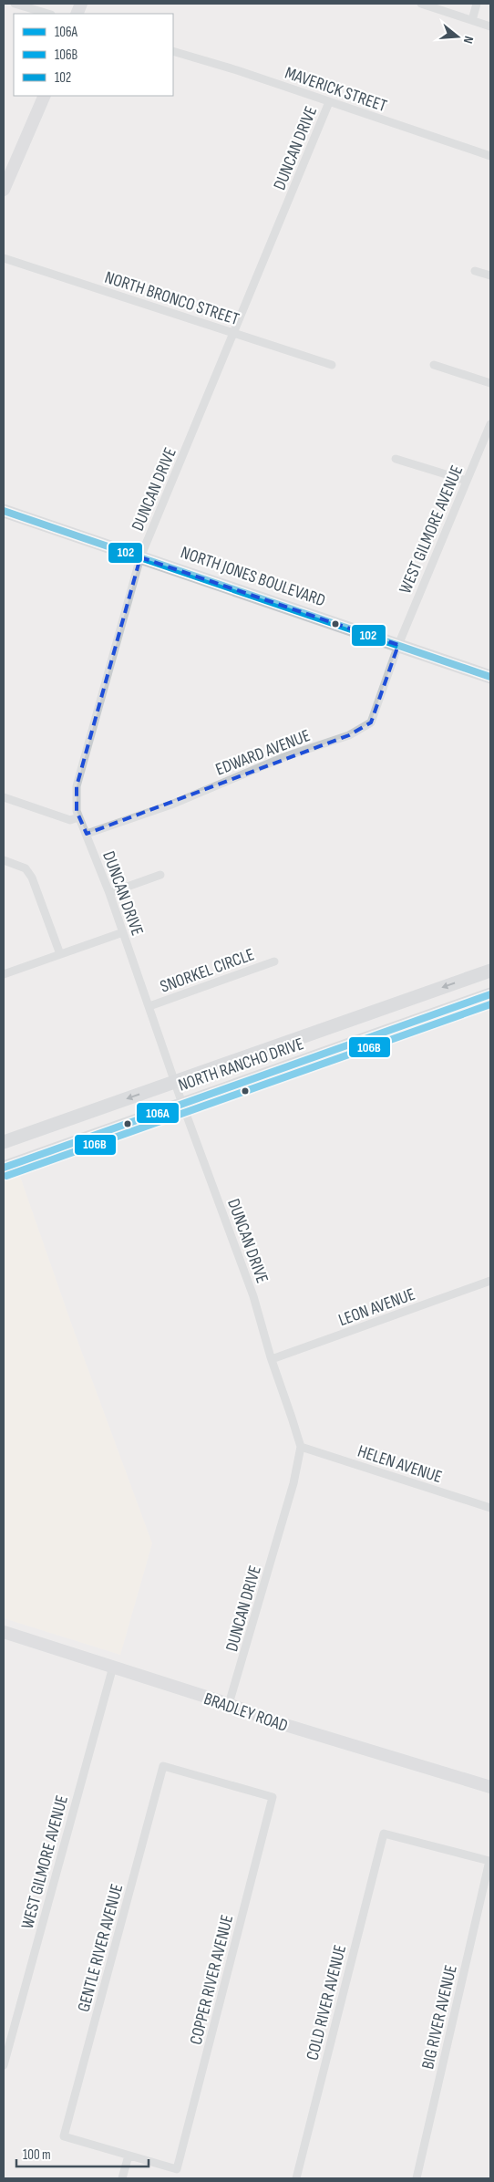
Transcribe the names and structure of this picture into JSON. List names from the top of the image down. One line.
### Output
{"streets":{"main road":["NORTH JONES BOULEVARD","NORTH RANCHO DRIVE"],"street":["MAVERICK STREET","DUNCAN DRIVE","NORTH BRONCO STREET","WEST GILMORE AVENUE","EDWARD AVENUE","SNORKEL CIRCLE","LEON AVENUE","HELEN AVENUE","BRADLEY ROAD","GENTLE RIVER AVENUE","COPPER RIVER AVENUE","COLD RIVER AVENUE","BIG RIVER AVENUE"]},"crossings":[["MAVERICK STREET","DUNCAN DRIVE"],["DUNCAN DRIVE","NORTH BRONCO STREET"],["DUNCAN DRIVE","NORTH JONES BOULEVARD"],["DUNCAN DRIVE","EDWARD AVENUE"],["DUNCAN DRIVE","SNORKEL CIRCLE"],["DUNCAN DRIVE","NORTH RANCHO DRIVE"],["DUNCAN DRIVE","LEON AVENUE"],["DUNCAN DRIVE","HELEN AVENUE"],["DUNCAN DRIVE","BRADLEY ROAD"],["WEST GILMORE AVENUE","NORTH JONES BOULEVARD"],["WEST GILMORE AVENUE","EDWARD AVENUE"],["WEST GILMORE AVENUE","BRADLEY ROAD"],["NORTH JONES BOULEVARD","EDWARD AVENUE"],["GENTLE RIVER AVENUE","COPPER RIVER AVENUE"],["COLD RIVER AVENUE","BIG RIVER AVENUE"]],"lines":["transit line 102","transit line 106A","transit line 106B"],"legend":["106A","106B","102"],"scale_bar":"100 m","north":"right"}
